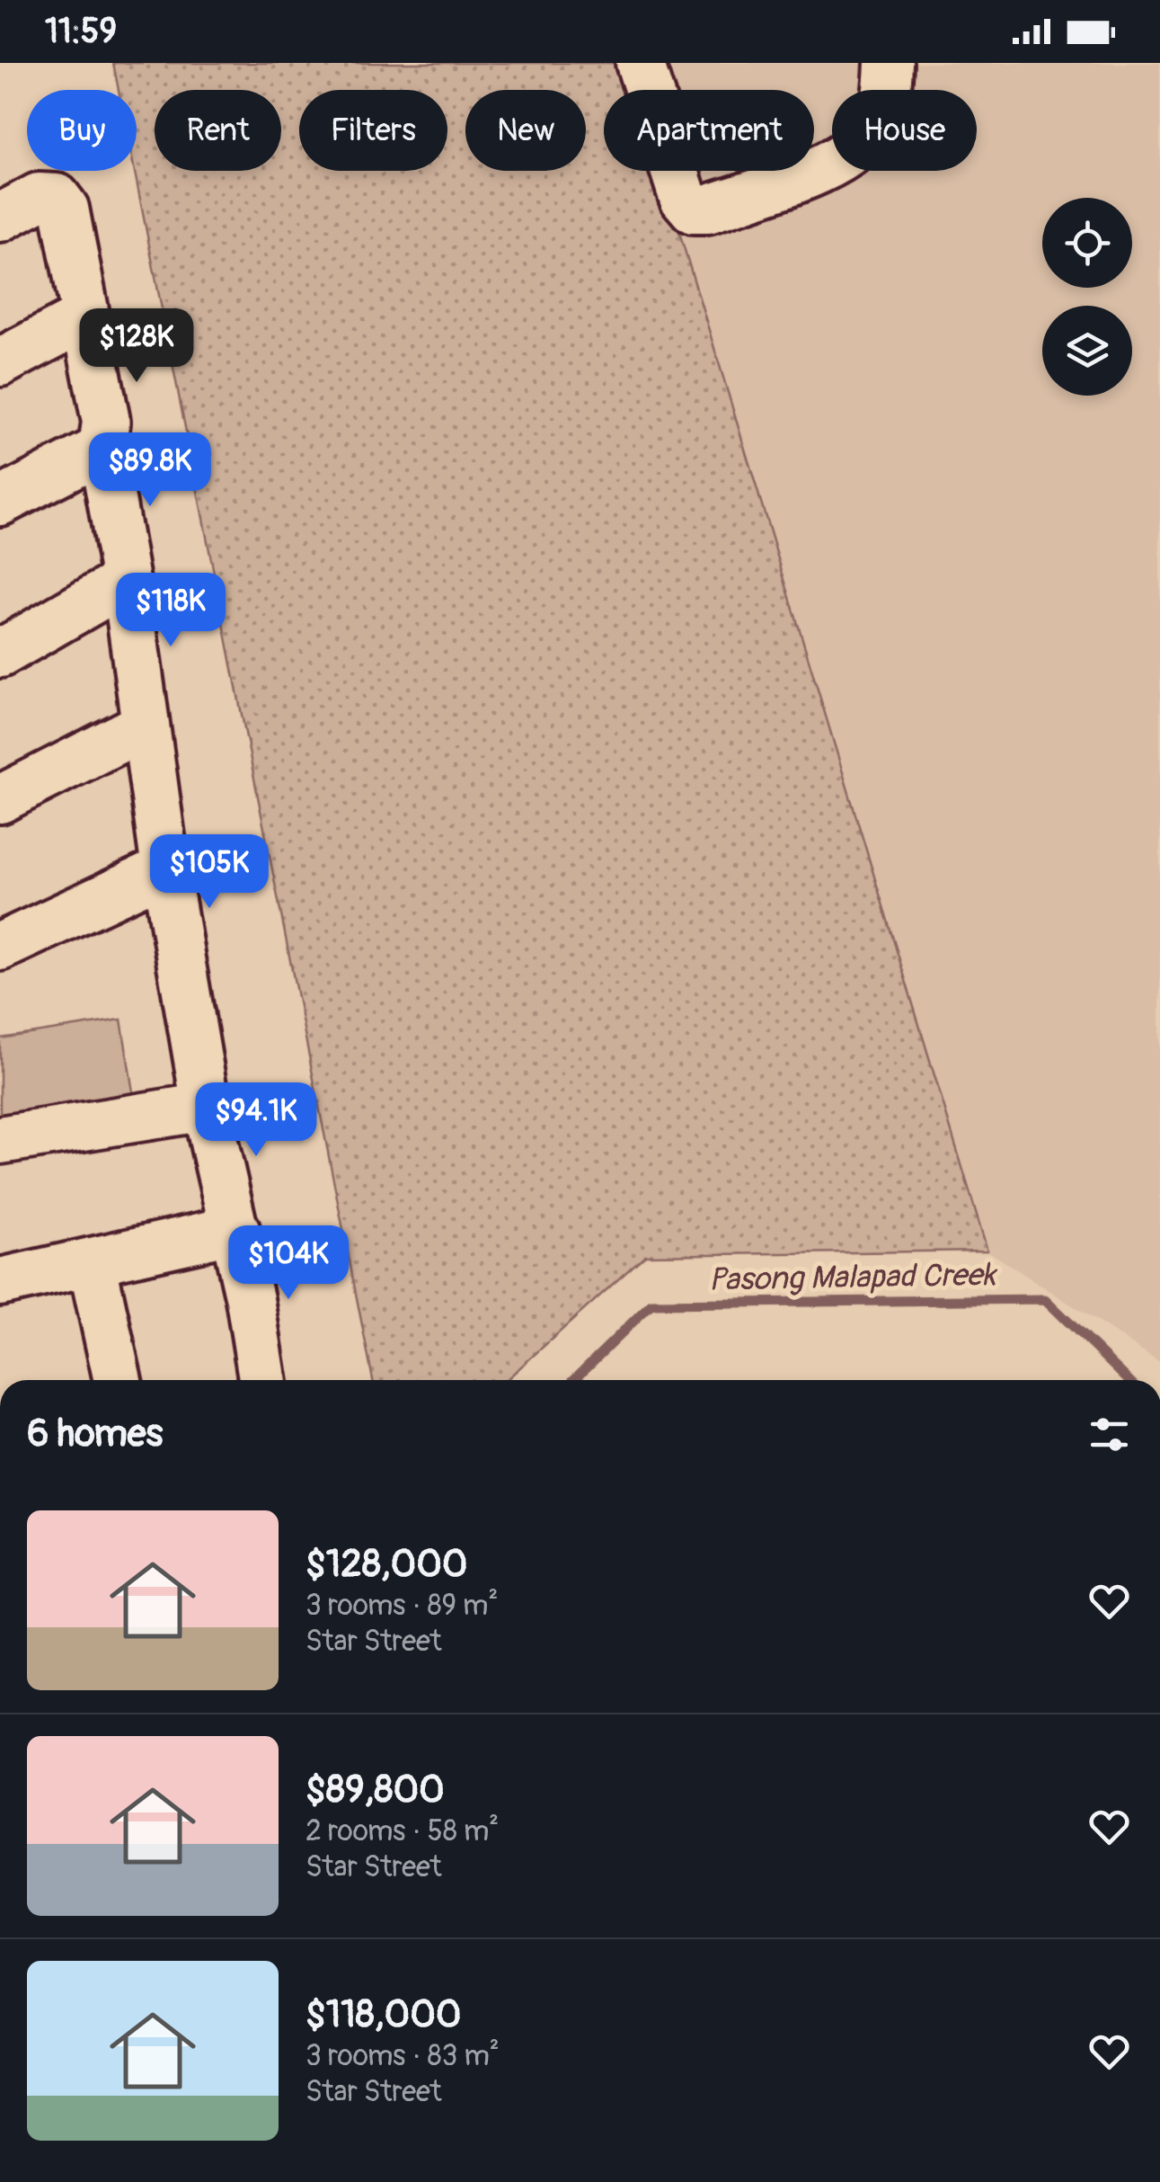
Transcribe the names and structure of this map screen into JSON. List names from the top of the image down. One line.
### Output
{"water":["Pasong Malapad Creek"],"page":{"status":"11:59","chip":["Buy","Rent","Filters","New","Apartment","House"],"price":["$128K","$89.8K","$118K","$105K","$94.1K","$104K"],"heading":"6 homes","list":[{"name":"$128,000","note":"3 rooms · 89 m² · Star Street"},{"name":"$89,800","note":"2 rooms · 58 m² · Star Street"},{"name":"$118,000","note":"3 rooms · 83 m² · Star Street"}]}}
